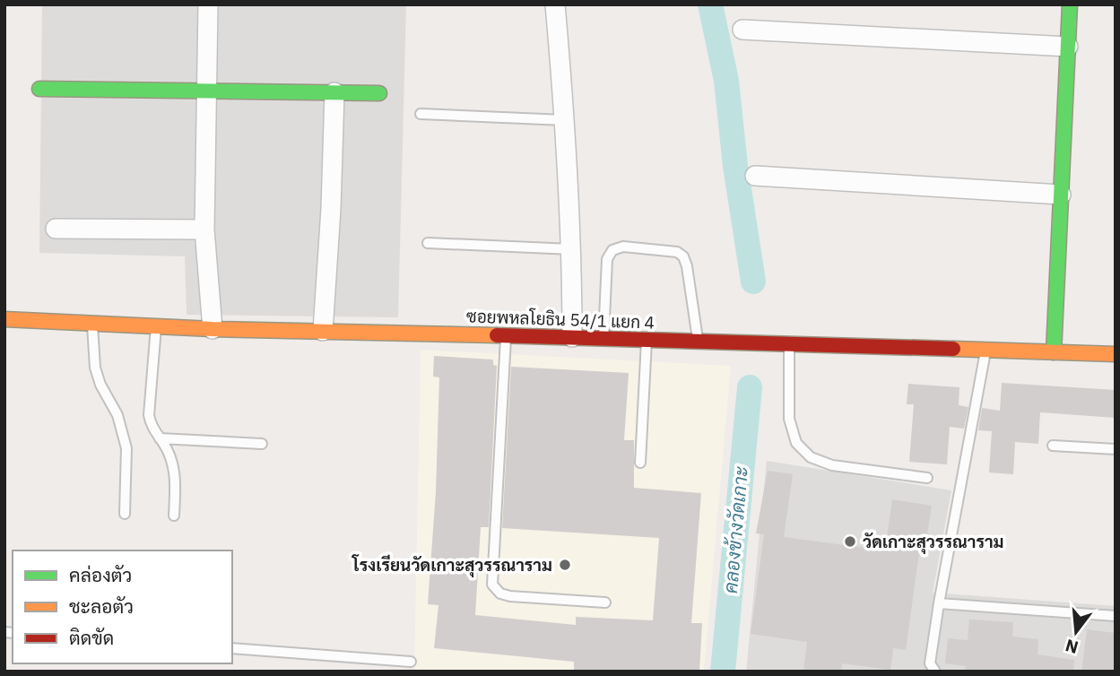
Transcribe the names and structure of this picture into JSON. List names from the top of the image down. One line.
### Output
{"streets":{"street":["ซอยพหลโยธิน 54/1 แยก 4"]},"water":["คลองข้างวัดเกาะ"],"places":["วัดเกาะสุวรรณาราม","โรงเรียนวัดเกาะสุวรรณาราม"],"legend":["คล่องตัว","ชะลอตัว","ติดขัด"],"north":"bottom"}
